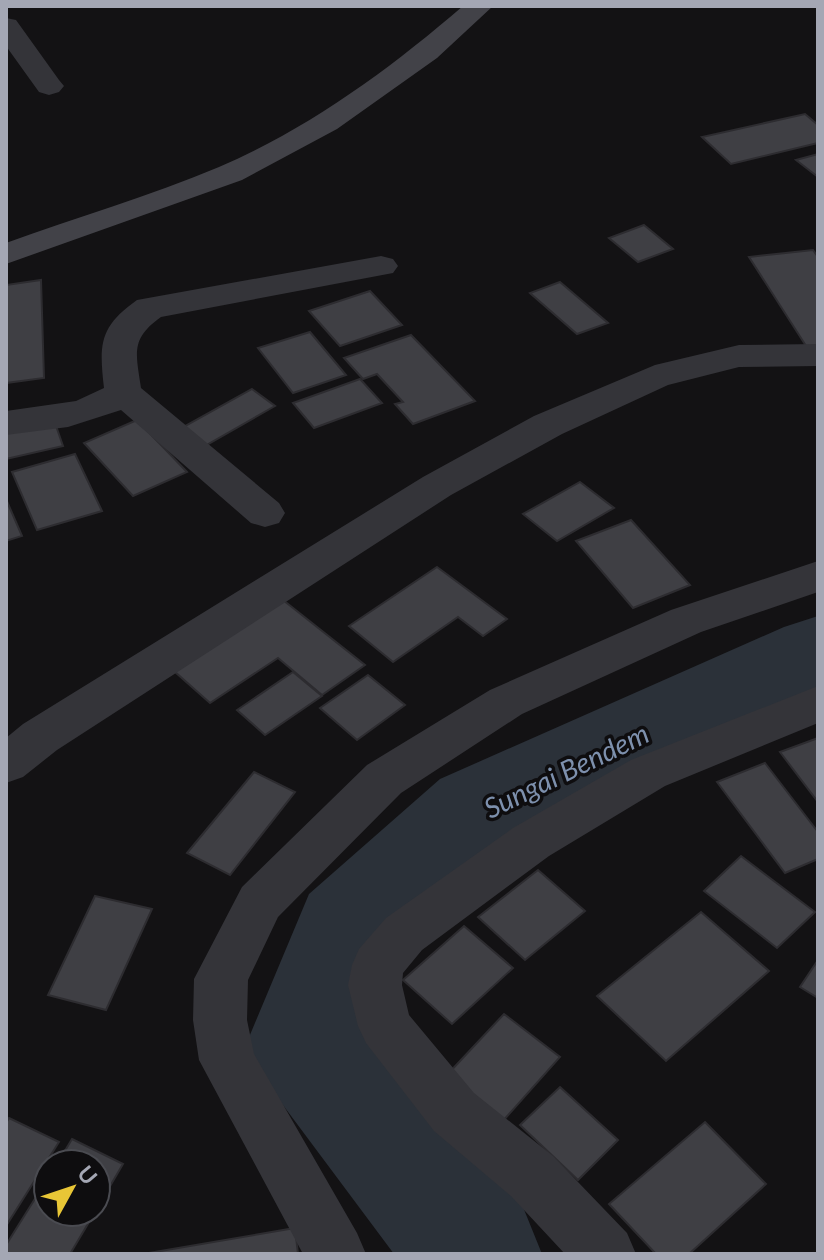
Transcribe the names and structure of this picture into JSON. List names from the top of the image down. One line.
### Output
{"water":["Sungai Bendem"],"north":"top right"}
